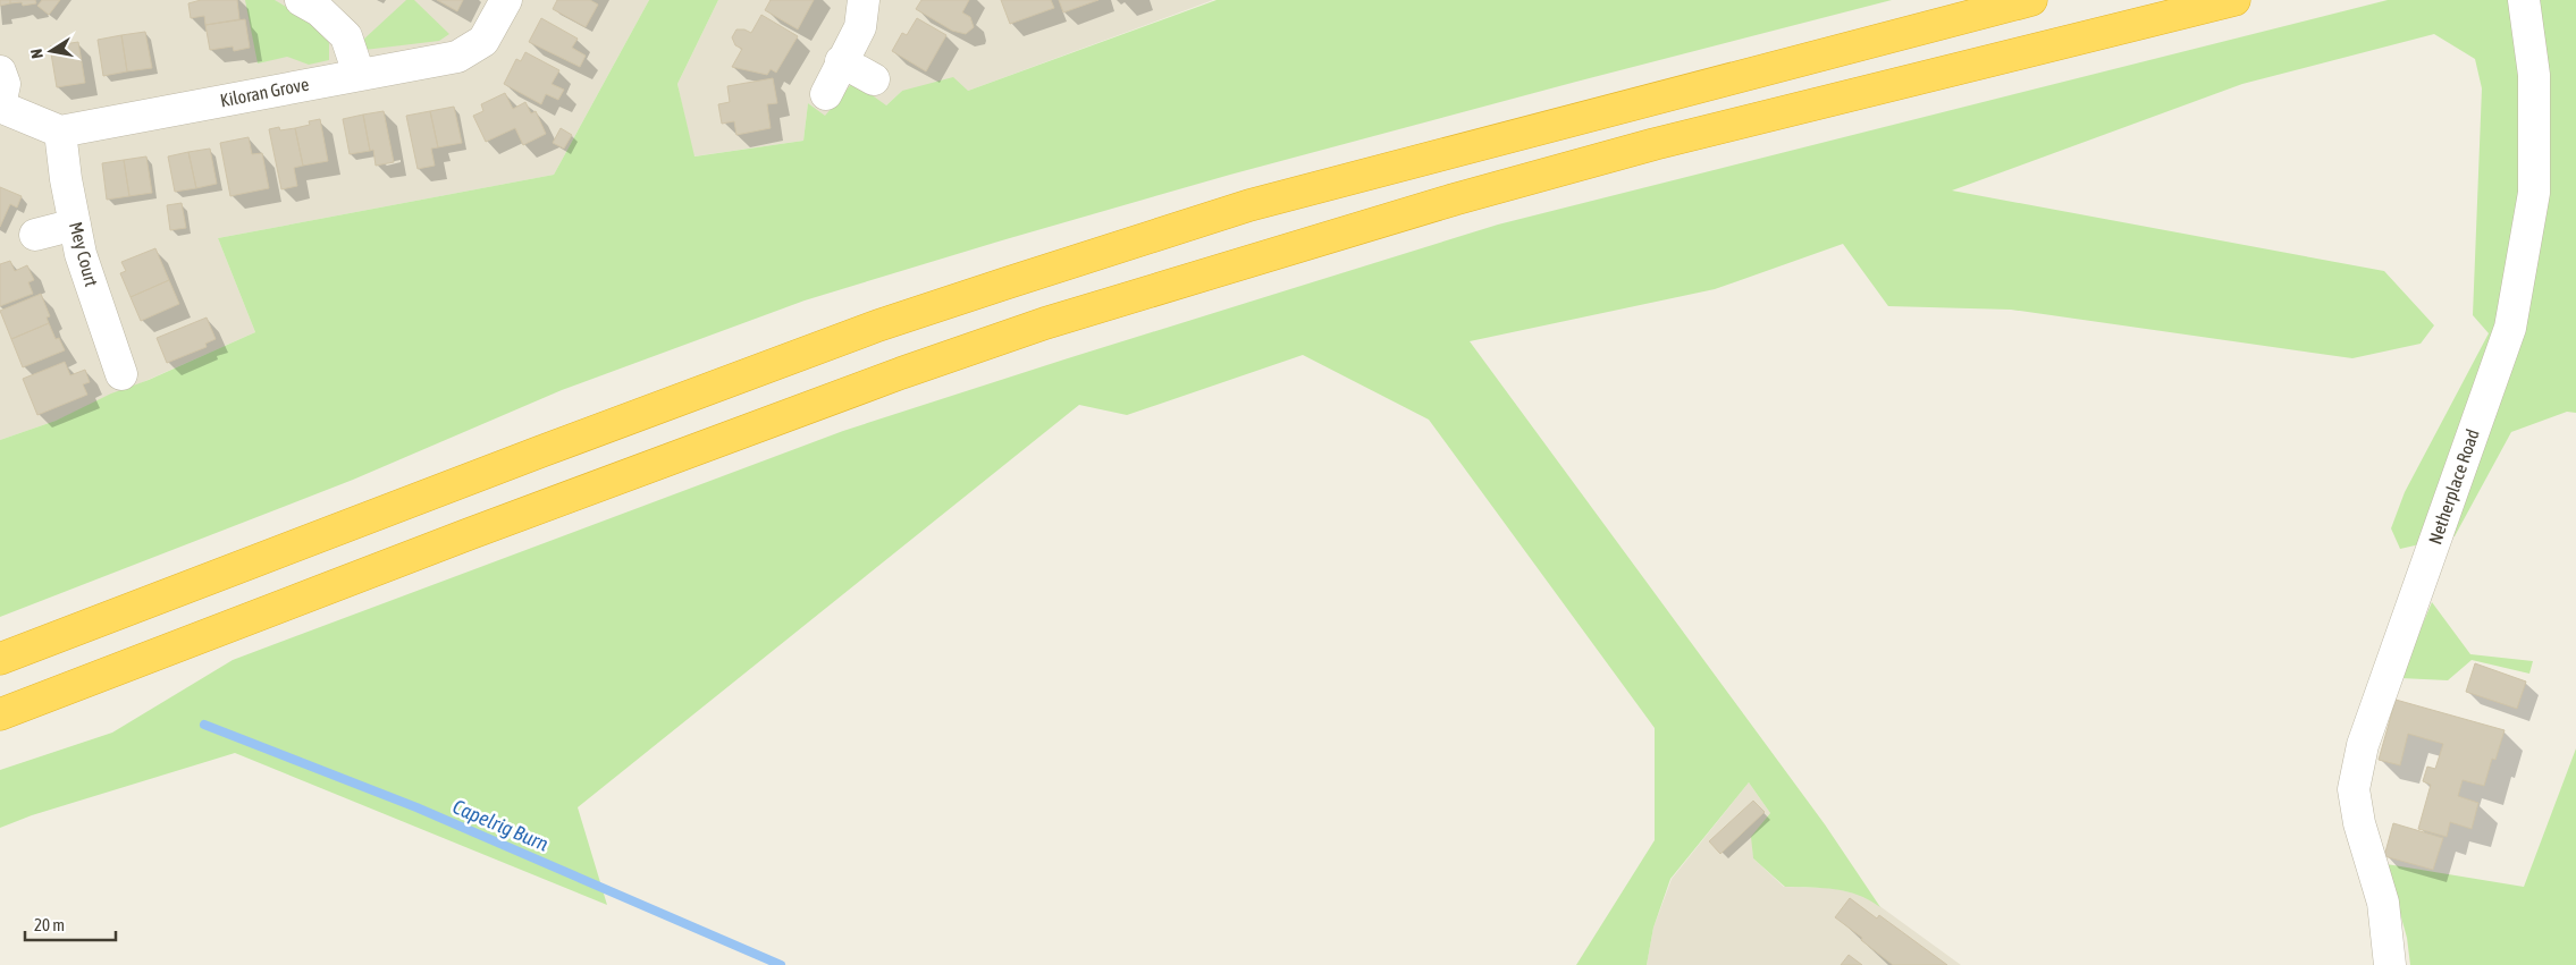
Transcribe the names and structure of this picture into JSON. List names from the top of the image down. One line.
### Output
{"streets":{"street":["Kiloran Grove","Mey Court","Netherplace Road"]},"crossings":[["Kiloran Grove","Mey Court"]],"water":["Capelrig Burn"],"scale_bar":"20 m","north":"left"}
